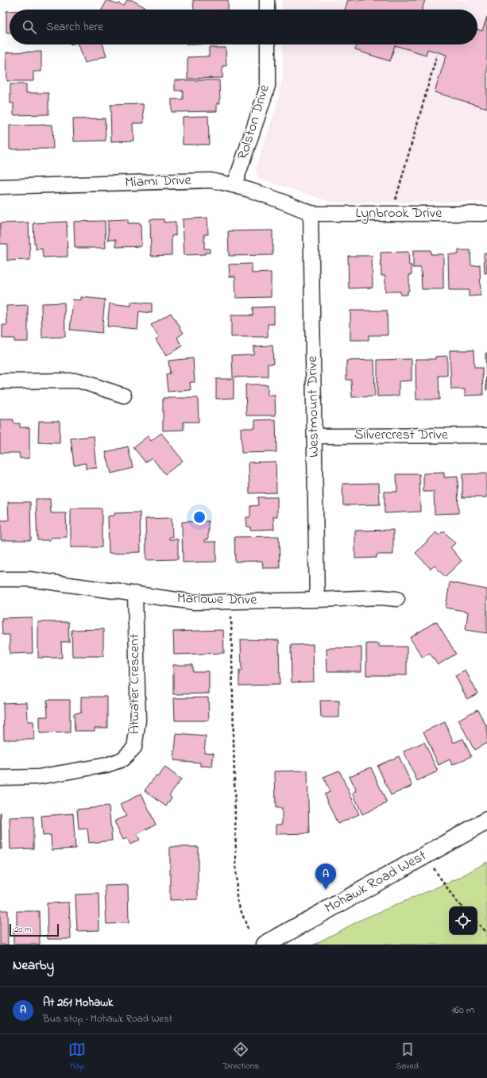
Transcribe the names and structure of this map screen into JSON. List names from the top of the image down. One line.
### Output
{"streets":{"main road":["Mohawk Road West"],"street":["Rolston Drive","Miami Drive","Lynbrook Drive","Westmount Drive","Silvercrest Drive","Marlowe Drive","Atwater Crescent"]},"crossings":[["Rolston Drive","Miami Drive"],["Miami Drive","Lynbrook Drive"],["Miami Drive","Westmount Drive"],["Lynbrook Drive","Westmount Drive"],["Westmount Drive","Silvercrest Drive"],["Westmount Drive","Marlowe Drive"],["Marlowe Drive","Atwater Crescent"]],"scale_bar":"20 m","page":{"search":"Search here","pins":"A","scale":"20 m","heading":"Nearby","list":[{"mark":"A","name":"At 261 Mohawk","note":"Bus stop · Mohawk Road West","value":"160 m"}],"nav":["Map","Directions","Saved"]}}
